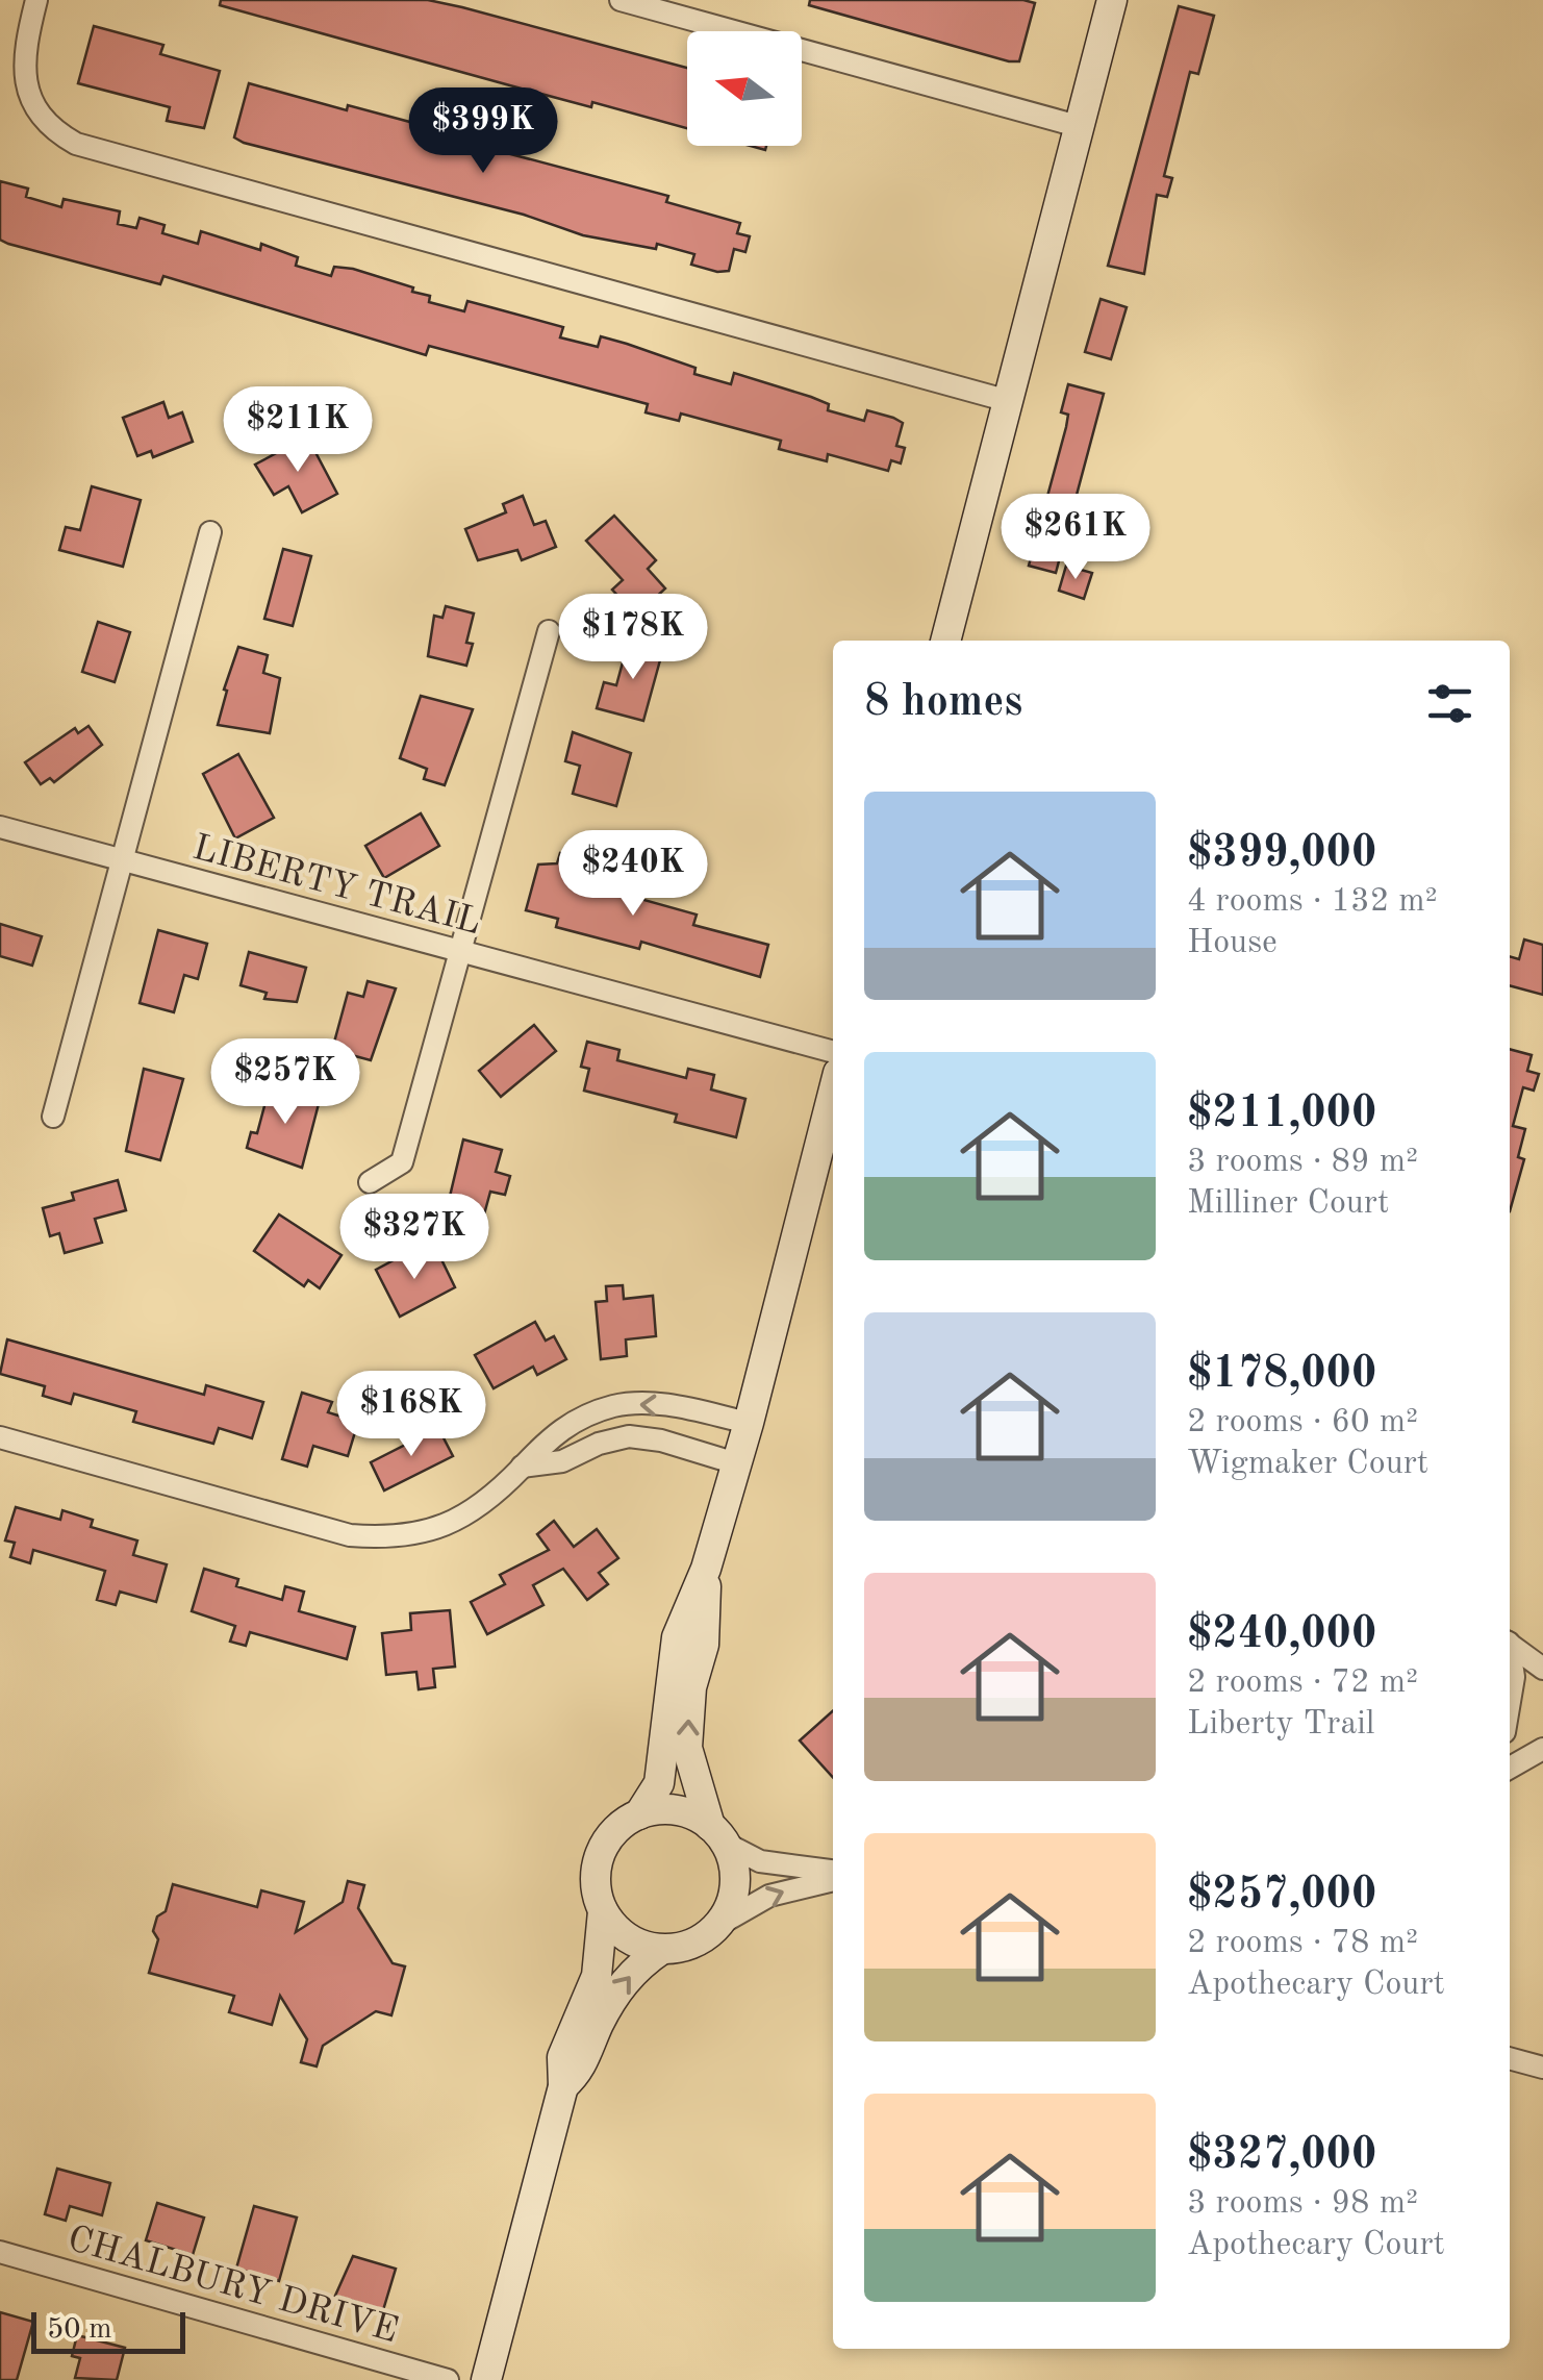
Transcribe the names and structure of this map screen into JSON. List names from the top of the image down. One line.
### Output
{"streets":{"street":["LIBERTY TRAIL","CHALBURY DRIVE"]},"scale_bar":"50 m","north":"left","page":{"price":["$399K","$211K","$261K","$178K","$240K","$257K","$327K","$168K"],"heading":"8 homes","list":[{"name":"$399,000","note":"4 rooms · 132 m² · House"},{"name":"$211,000","note":"3 rooms · 89 m² · Milliner Court"},{"name":"$178,000","note":"2 rooms · 60 m² · Wigmaker Court"},{"name":"$240,000","note":"2 rooms · 72 m² · Liberty Trail"},{"name":"$257,000","note":"2 rooms · 78 m² · Apothecary Court"},{"name":"$327,000","note":"3 rooms · 98 m² · Apothecary Court"}],"scale":"50 m"}}
